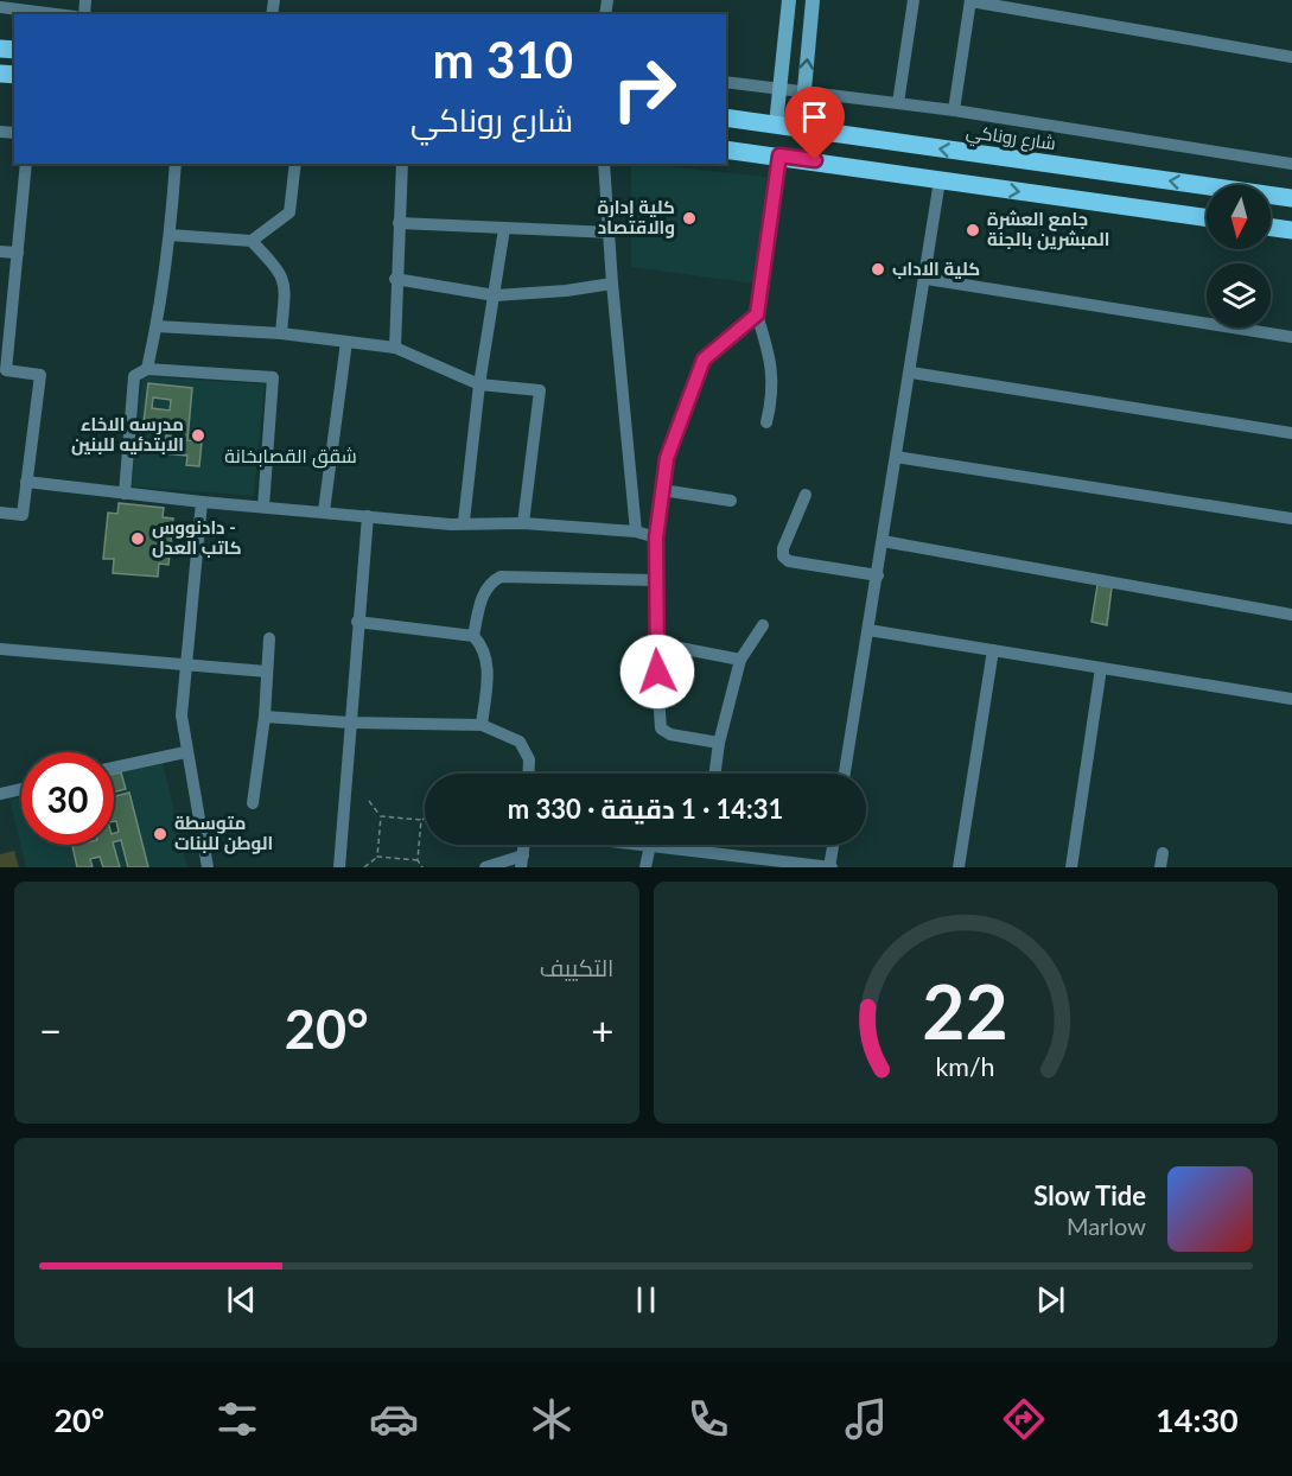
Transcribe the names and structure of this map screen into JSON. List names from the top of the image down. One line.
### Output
{"streets":{"main road":["شارع روناكي"]},"districts":["شقق القصابخانة"],"places":["كلية إدارة والاقتصاد","جامع العشرة المبشرين بالجنة","كلية الاداب","مدرسه الاخاء الابتدئيه للبنين","دادنووس - کاتب العدل","متوسطة الوطن للبنات"],"north":"bottom","page":{"turn":["310 m","شارع روناكي"],"limit":"30","trip":"14:31 · 1 دقيقة · 330 m","tile":"التكييف","heat":["−","20°","+"],"song":["Slow Tide","Marlow"],"tabs":["14:30","20°"],"gauge":["22","km/h"]}}
